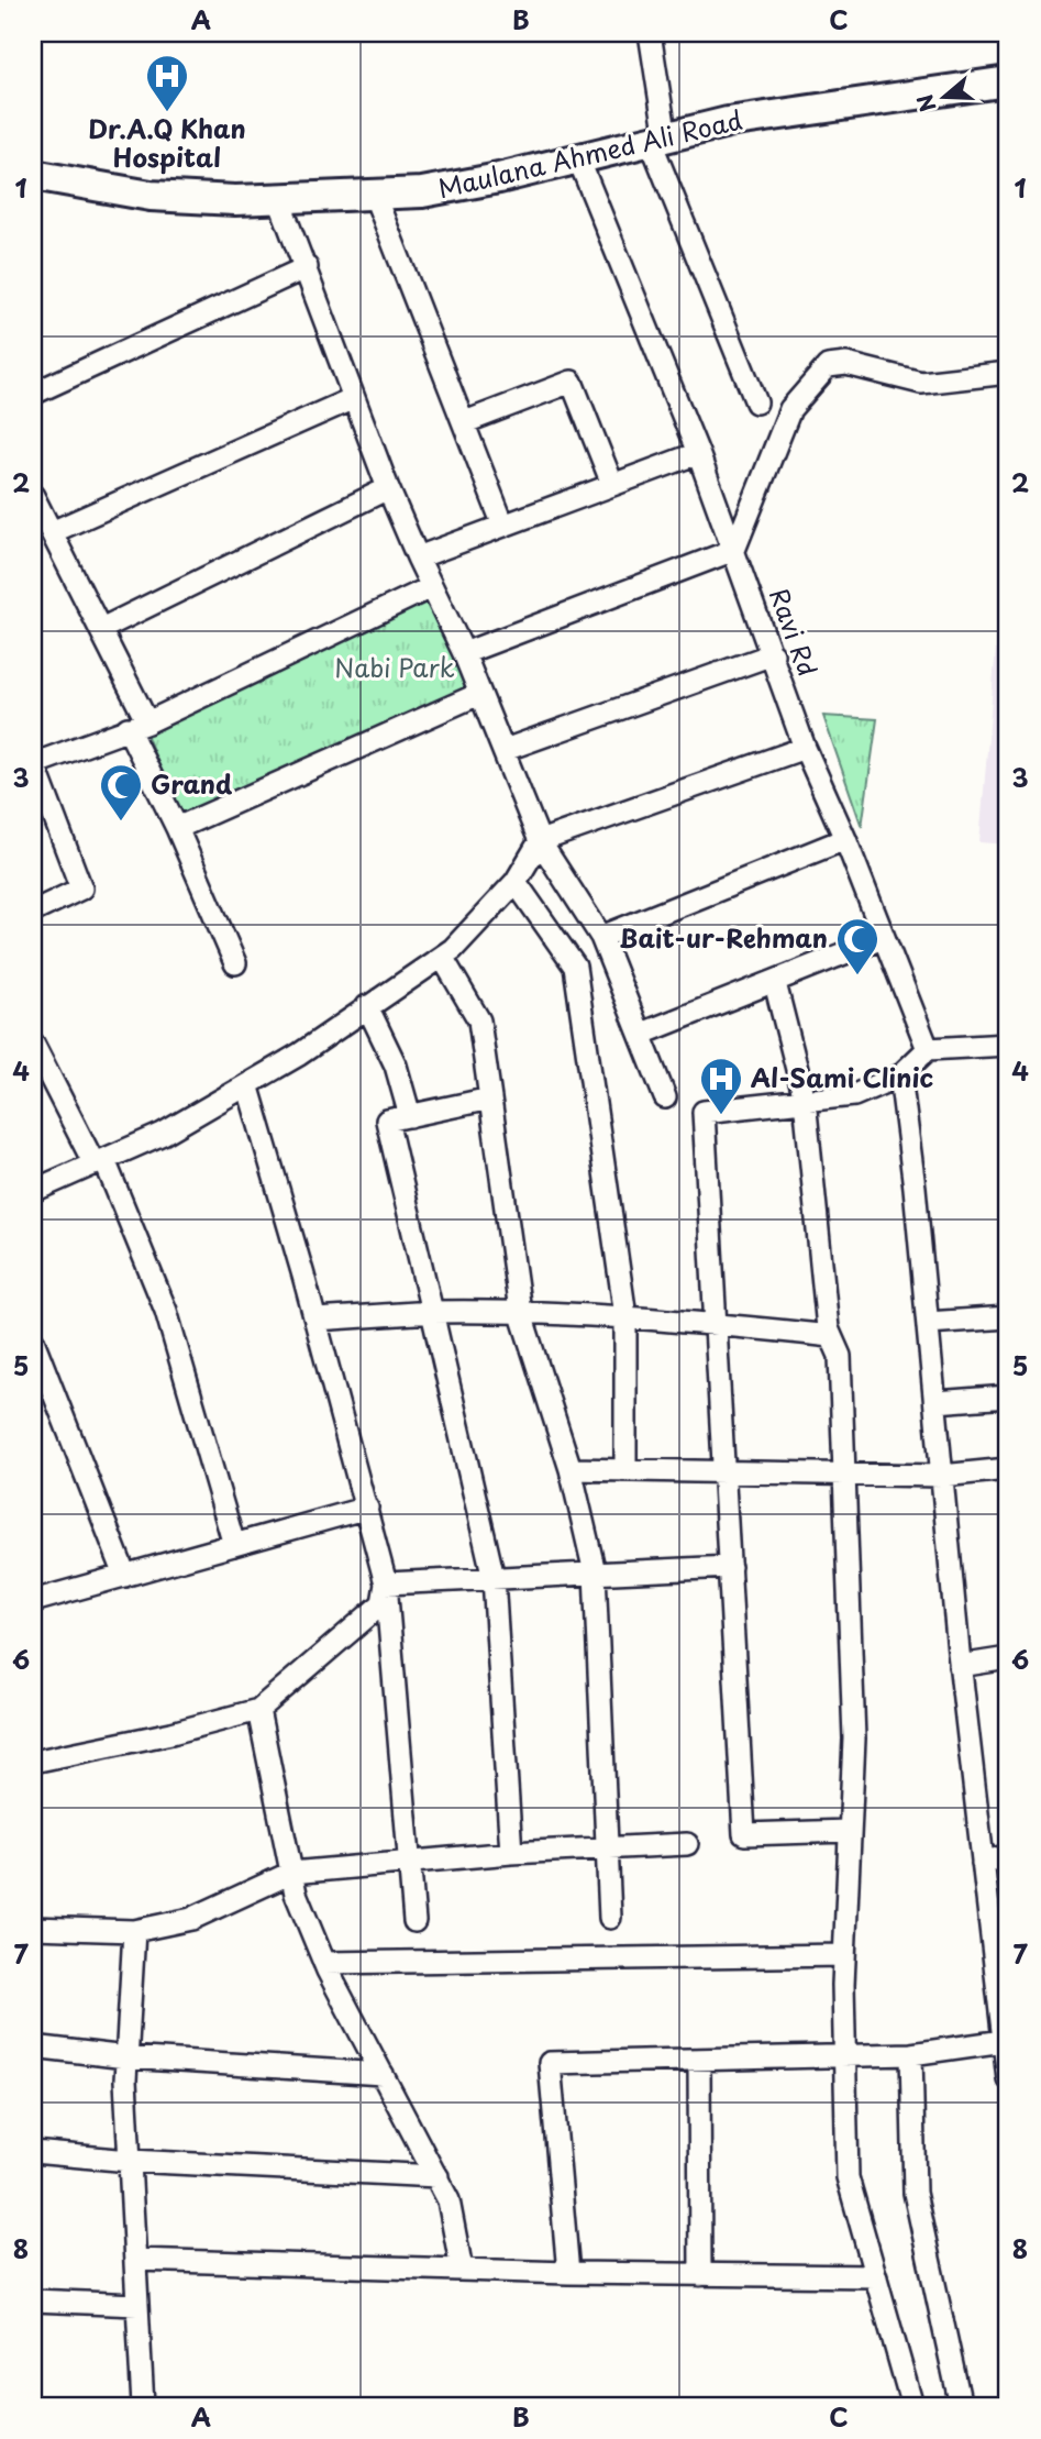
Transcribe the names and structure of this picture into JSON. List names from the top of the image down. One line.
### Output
{"streets":{"street":["Maulana Ahmed Ali Road","Ravi Rd"]},"crossings":[["Maulana Ahmed Ali Road","Ravi Rd"]],"parks":["Nabi Park"],"places":{"hospital":["Dr.A.Q Khan Hospital","Al-Sami Clinic"],"mosque":["Grand","Bait-ur-Rehman"]},"north":"left","grid":{"columns":["A","B","C"],"rows":["1","2","3","4","5","6","7","8"]}}
